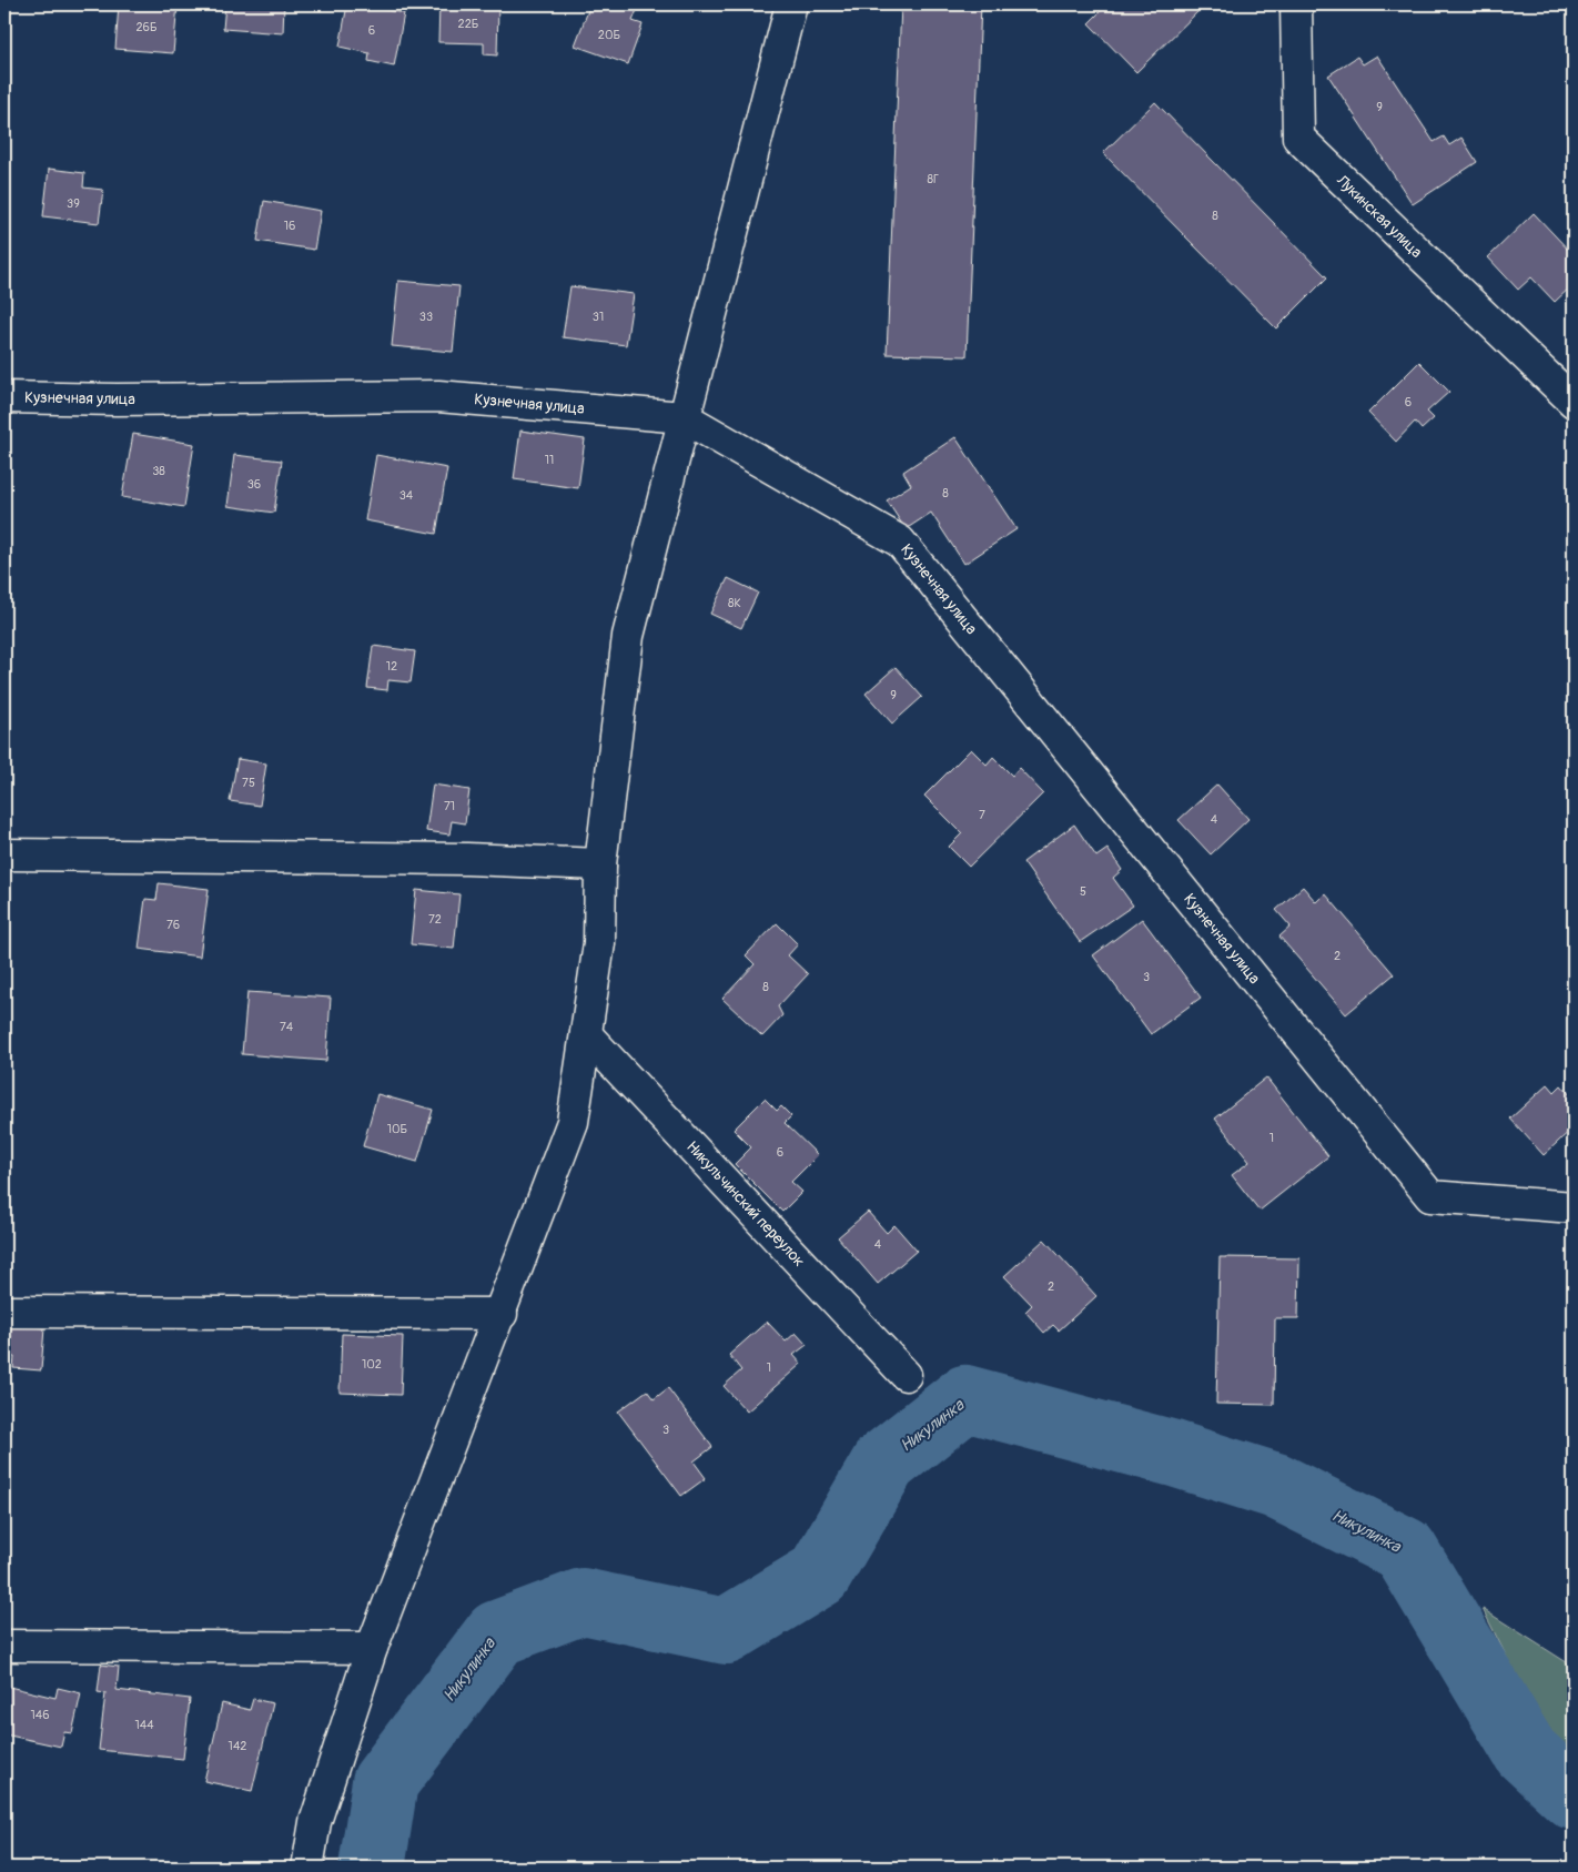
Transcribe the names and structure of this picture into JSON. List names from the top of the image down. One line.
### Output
{"streets":{"street":["Лукинская улица","Кузнечная улица","Никульчинский переулок"]},"water":["Никулинка"],"house_numbers":["22Б","26Б","6","20Б","9","8Г","39","8","16","33","31","6","11","38","36","8","34","8К","12","9","75","71","7","4","5","72","76","2","3","8","74","10Б","1","6","4","2","102","1","3","146","144","142"]}
